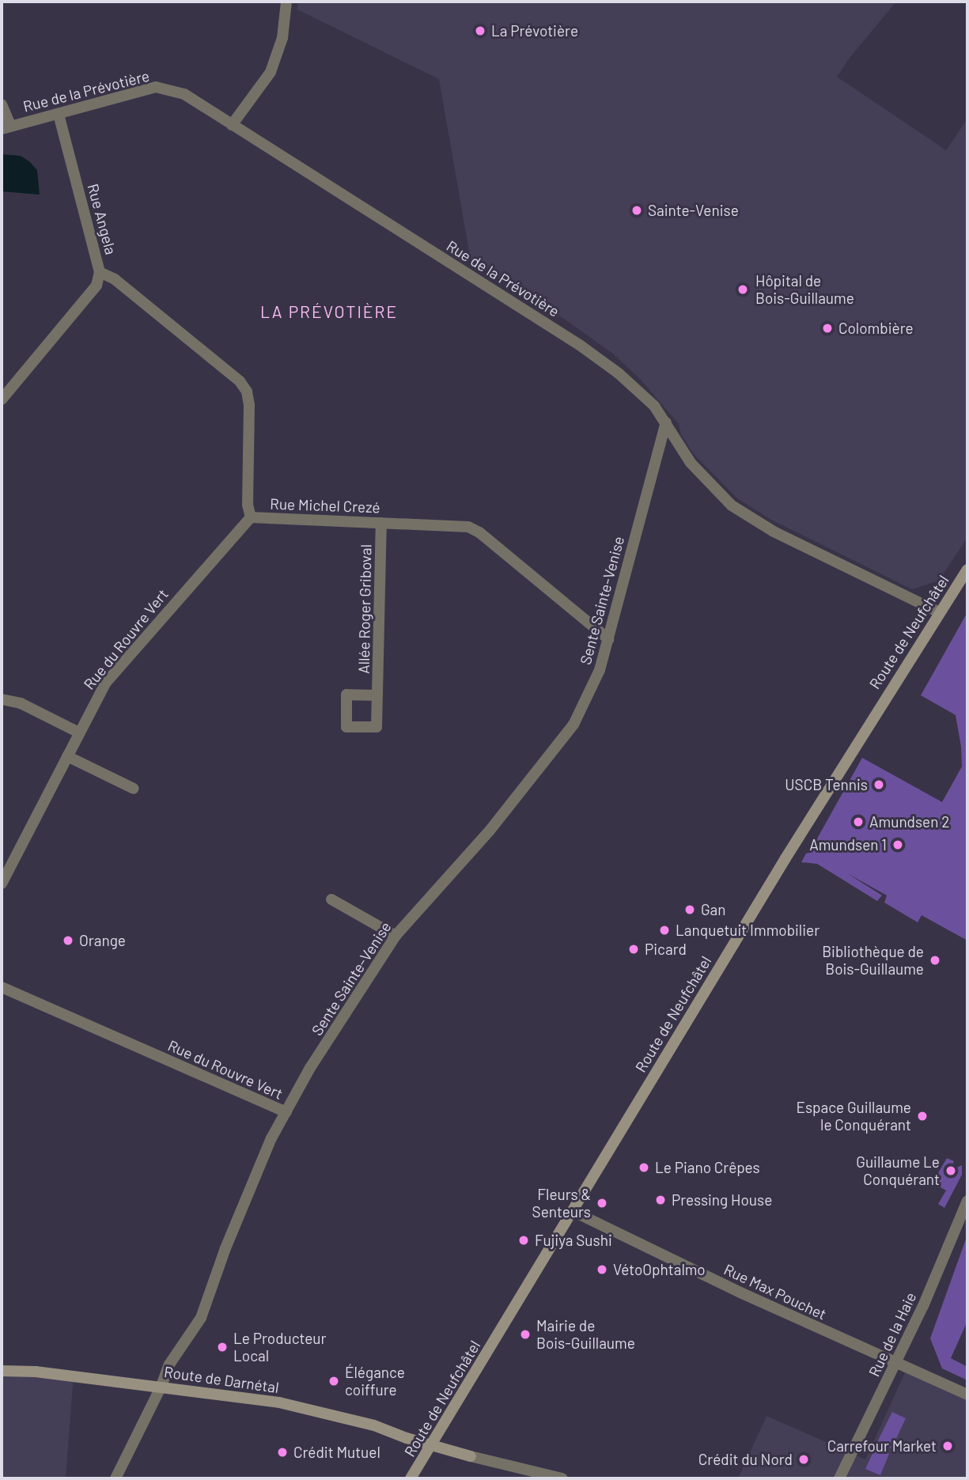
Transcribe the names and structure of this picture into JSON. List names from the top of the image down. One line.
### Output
{"streets":{"main road":["Route de Neufchâtel","Route de Darnétal"],"street":["Rue de la Prévotière","Rue Angela","Rue Michel Crezé","Sente Sainte-Venise","Allée Roger Griboval","Rue du Rouvre Vert","Rue Max Pouchet","Rue de la Haie"]},"crossings":[["Rue de la Prévotière","Rue Angela"],["Rue de la Prévotière","Sente Sainte-Venise"],["Rue de la Prévotière","Route de Neufchâtel"],["Rue Angela","Rue Michel Crezé"],["Rue Michel Crezé","Sente Sainte-Venise"],["Rue Michel Crezé","Allée Roger Griboval"],["Rue Michel Crezé","Rue du Rouvre Vert"],["Sente Sainte-Venise","Rue du Rouvre Vert"],["Sente Sainte-Venise","Route de Darnétal"],["Route de Neufchâtel","Rue Max Pouchet"],["Route de Neufchâtel","Route de Darnétal"],["Rue Max Pouchet","Rue de la Haie"]],"districts":["LA PRÉVOTIÈRE"],"places":["La Prévotière","Sainte-Venise","Hôpital de Bois-Guillaume","Colombière","USCB Tennis","Amundsen 2","Amundsen 1","Gan","Lanquetuit Immobilier","Orange","Picard","Bibliothèque de Bois-Guillaume","Espace Guillaume le Conquérant","Le Piano Crêpes","Guillaume Le Conquérant","Pressing House","Fleurs & Senteurs","Fujiya Sushi","VétoOphtalmo","Mairie de Bois-Guillaume","Le Producteur Local","Élégance coiffure","Carrefour Market","Crédit Mutuel","Crédit du Nord"]}
